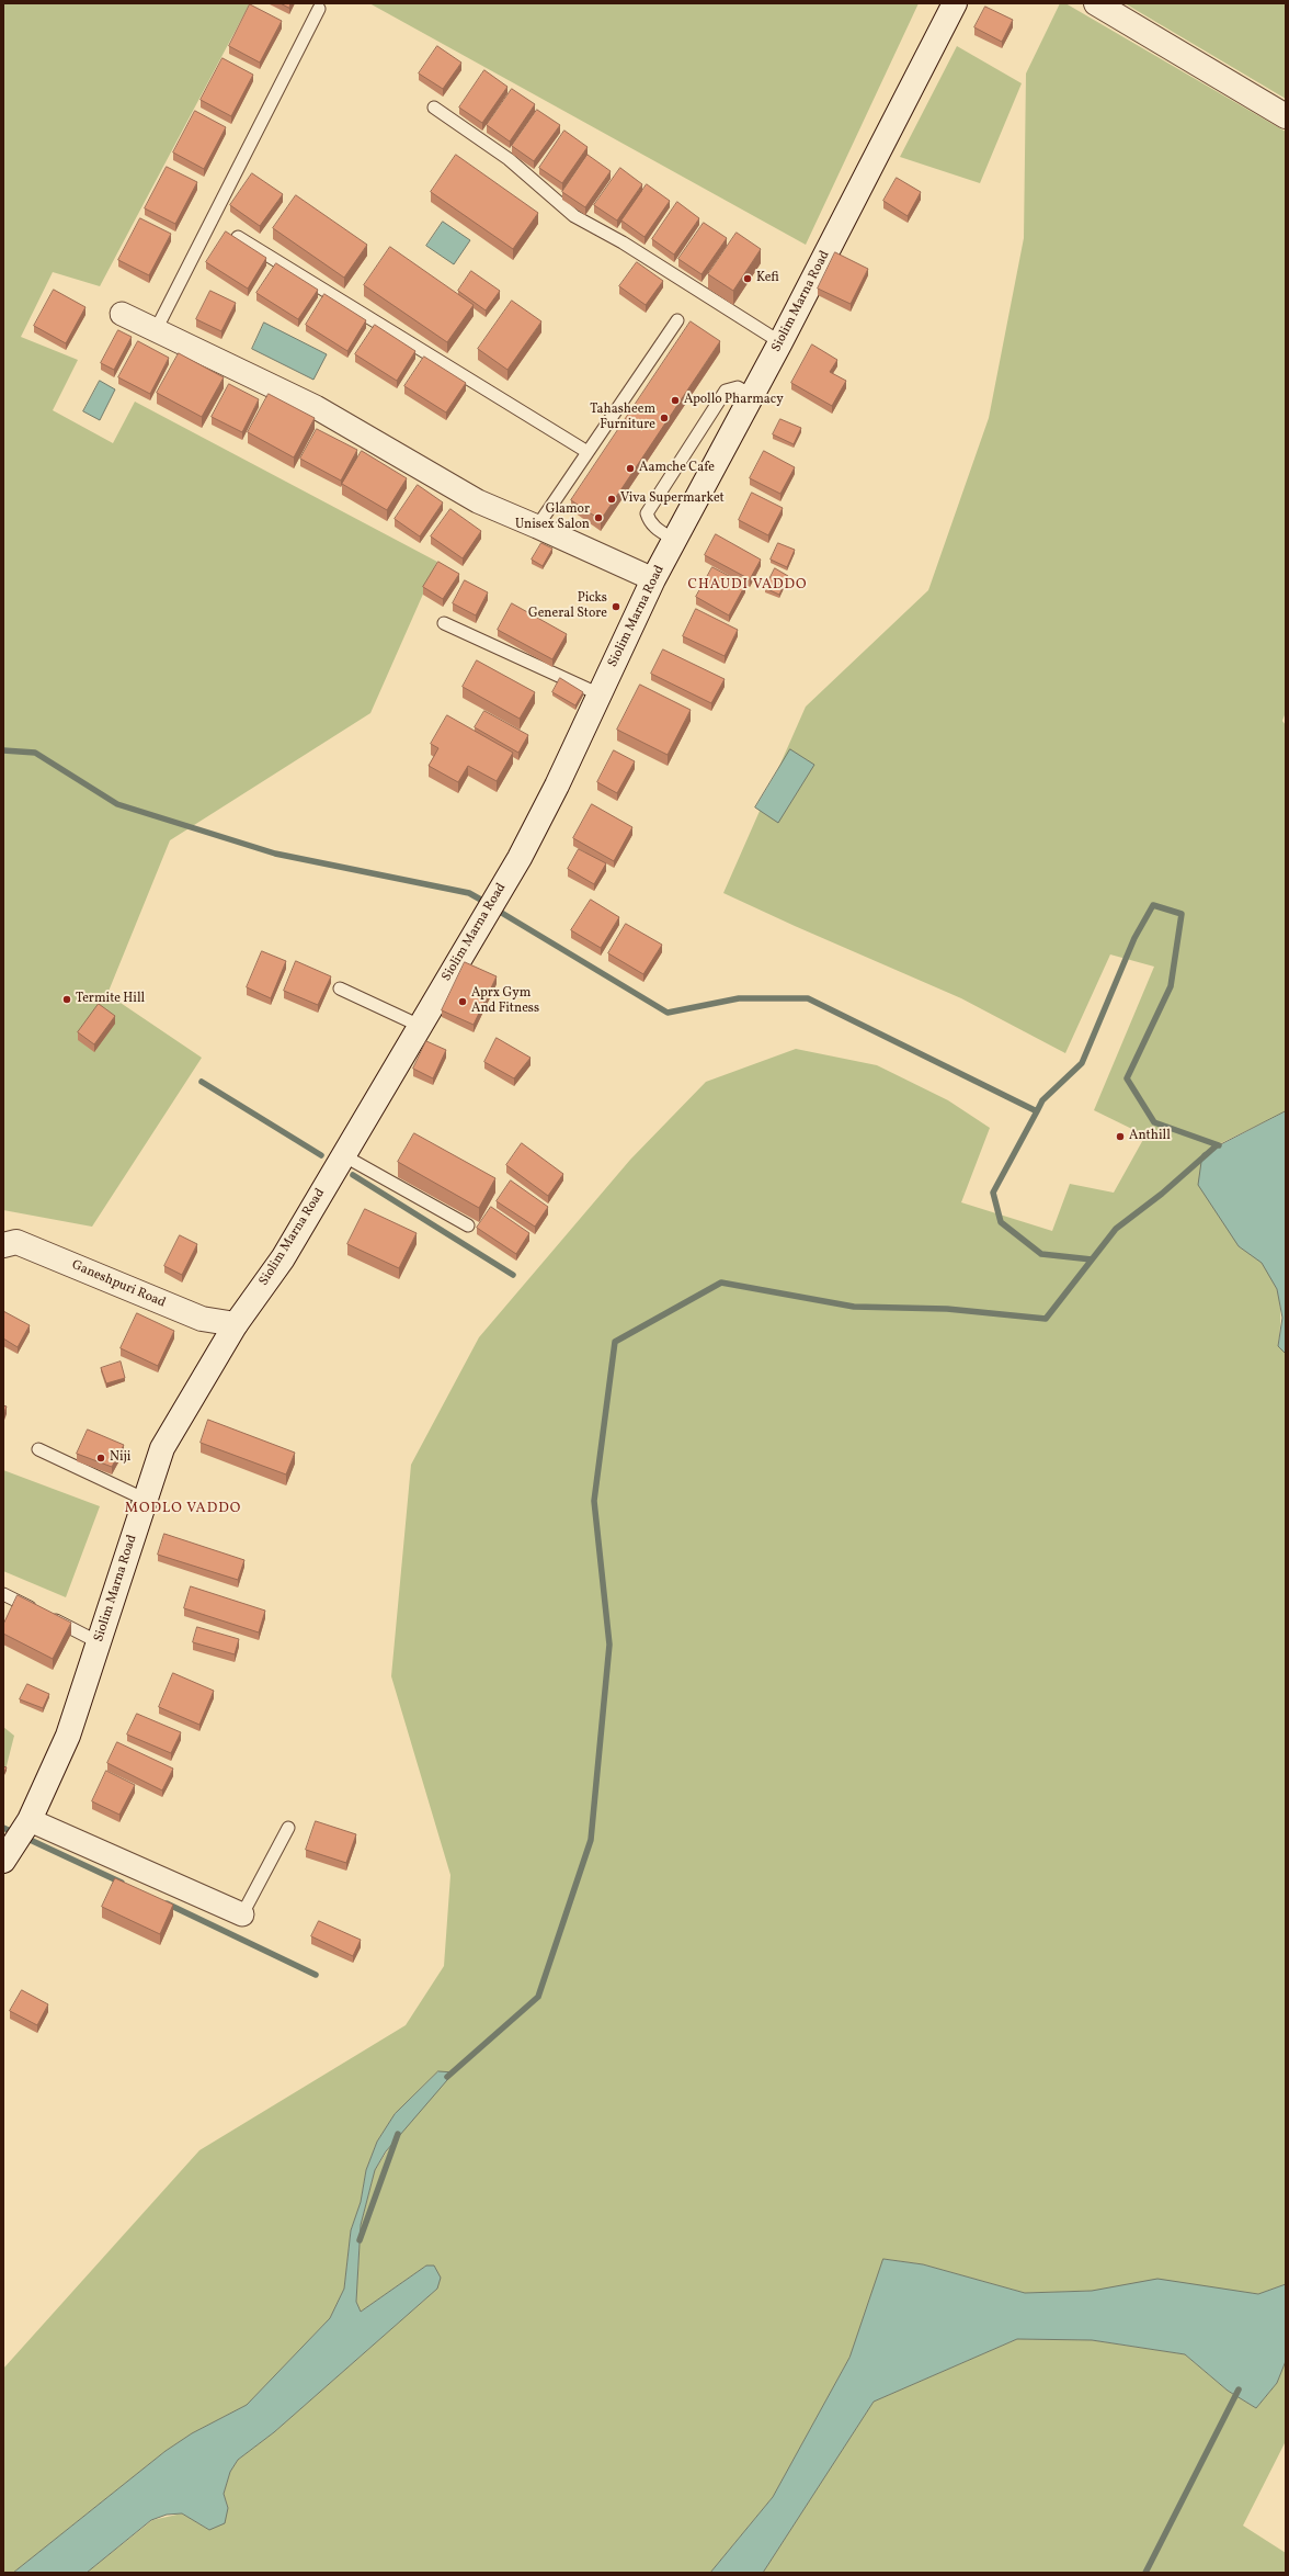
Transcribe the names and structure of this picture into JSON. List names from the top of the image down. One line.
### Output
{"streets":{"main road":["Siolim Marna Road","Ganeshpuri Road"]},"crossings":[["Siolim Marna Road","Ganeshpuri Road"]],"districts":["CHAUDI VADDO","MODLO VADDO"],"places":["Kefi","Apollo Pharmacy","Tahasheem Furniture","Aamche Cafe","Viva Supermarket","Glamor Unisex Salon","Picks General Store","Termite Hill","Aprx Gym And Fitness","Anthill","Niji"]}
